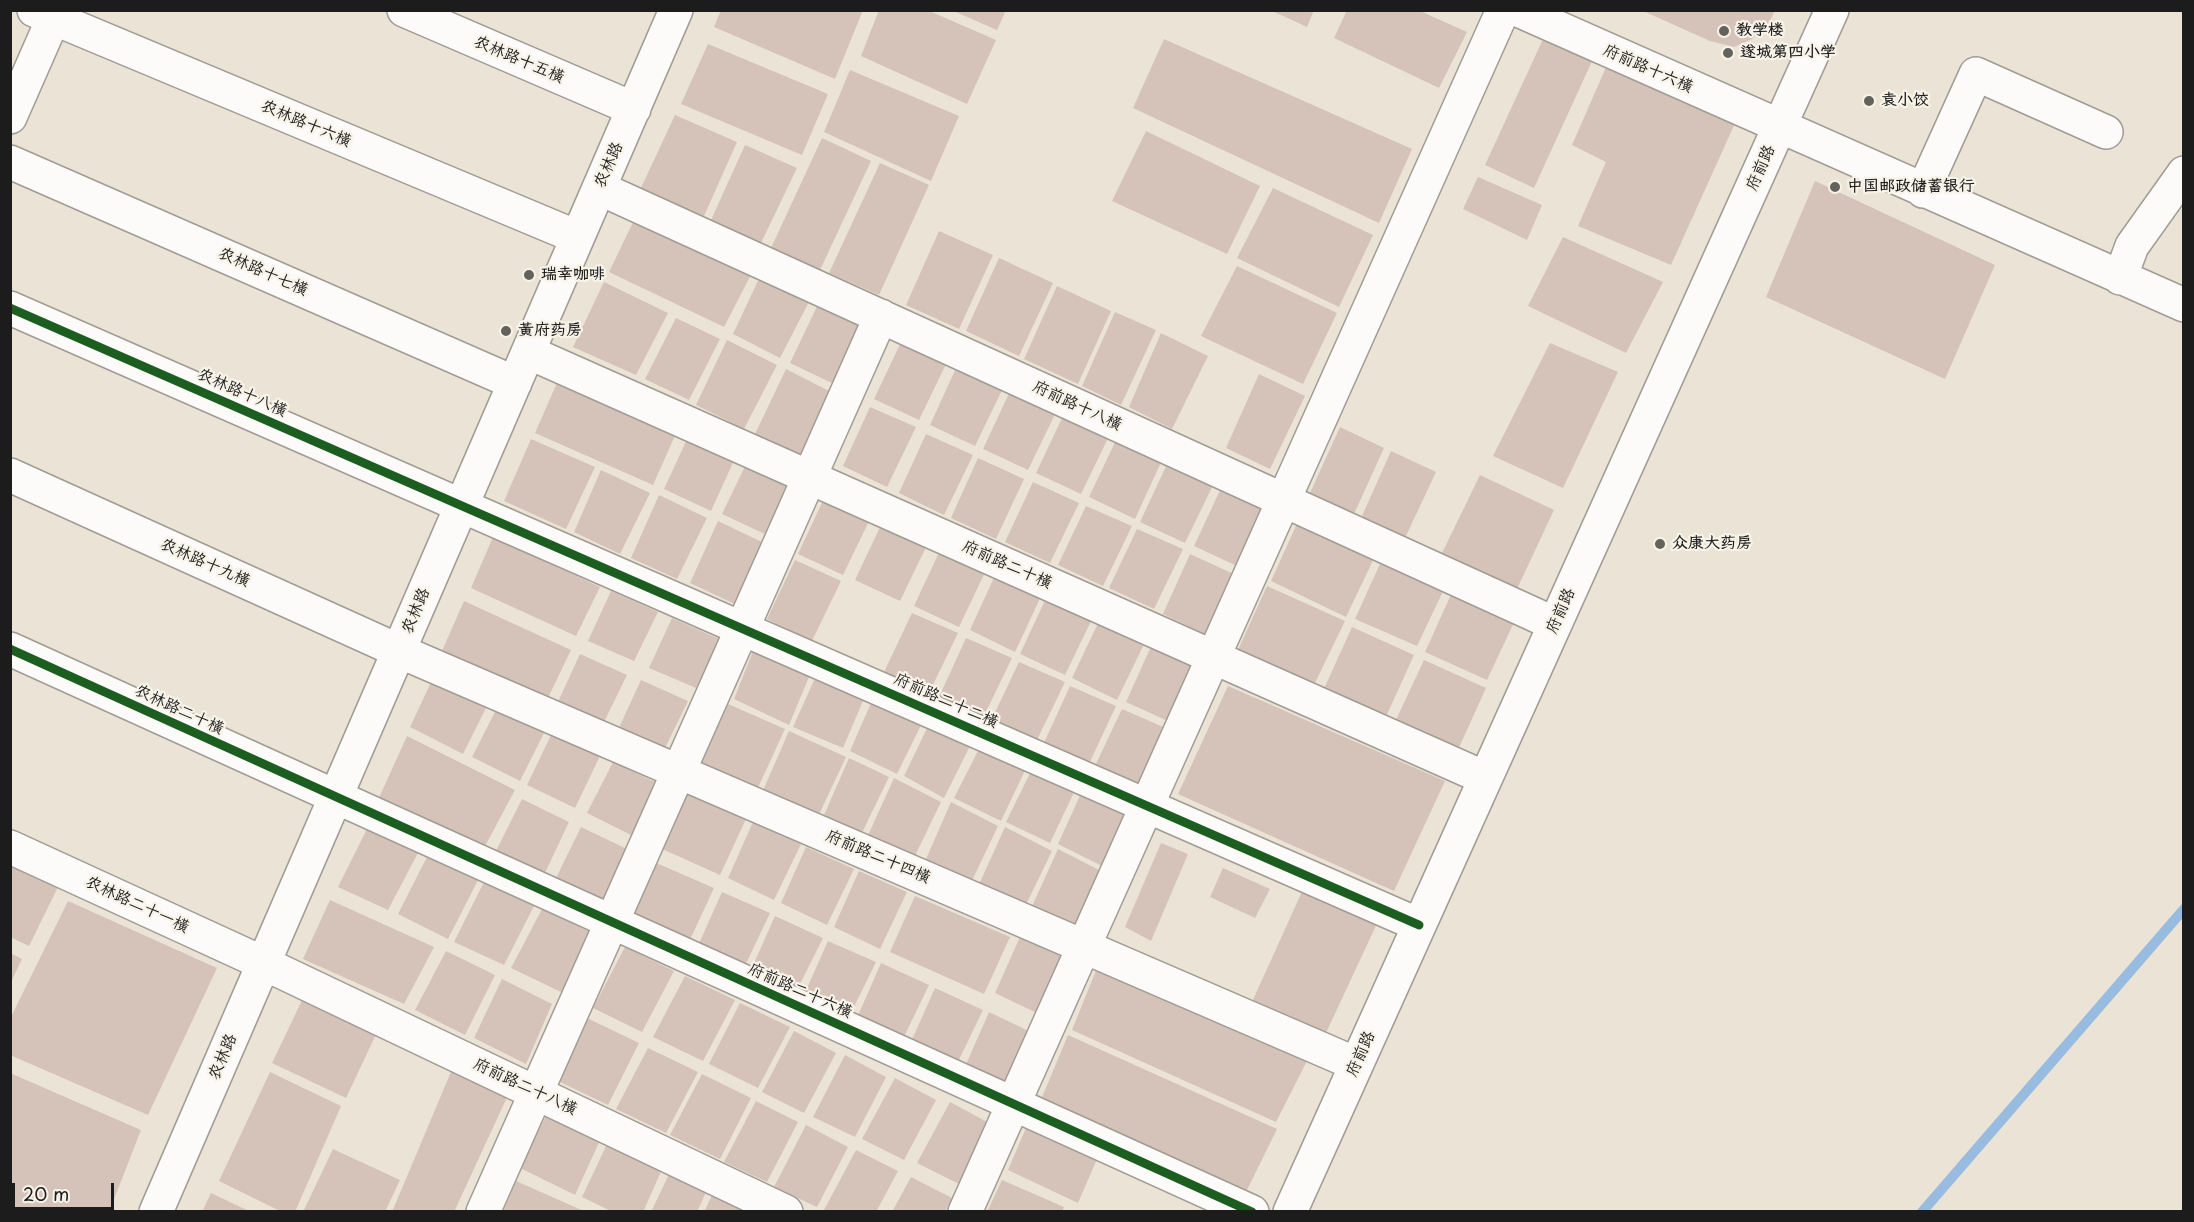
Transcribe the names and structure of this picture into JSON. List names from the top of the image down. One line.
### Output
{"streets":{"street":["农林路十五横","府前路十六横","农林路十六横","农林路","府前路","农林路十七横","农林路十八横","府前路十八横","农林路十九横","府前路二十横","府前路二十二横","农林路二十横","府前路二十四横","农林路二十一横","府前路二十六横","府前路二十八横"]},"crossings":[["农林路十五横","农林路"],["府前路十六横","府前路"],["农林路十六横","农林路"],["农林路","农林路十七横"],["农林路","农林路十八横"],["农林路","府前路十八横"],["农林路","农林路十九横"],["农林路","府前路二十横"],["农林路","府前路二十二横"],["农林路","农林路二十横"],["农林路","府前路二十四横"],["农林路","农林路二十一横"],["农林路","府前路二十六横"],["农林路","府前路二十八横"],["府前路","府前路十八横"],["府前路","府前路二十横"],["府前路","府前路二十二横"],["府前路","府前路二十四横"],["农林路十八横","府前路二十二横"],["农林路十九横","府前路二十四横"],["农林路二十横","府前路二十六横"],["农林路二十一横","府前路二十八横"]],"places":["教学楼","遂城第四小学","袁小饺","中国邮政储蓄银行","瑞幸咖啡","黄府药房","众康大药房"],"scale_bar":"20 m"}
